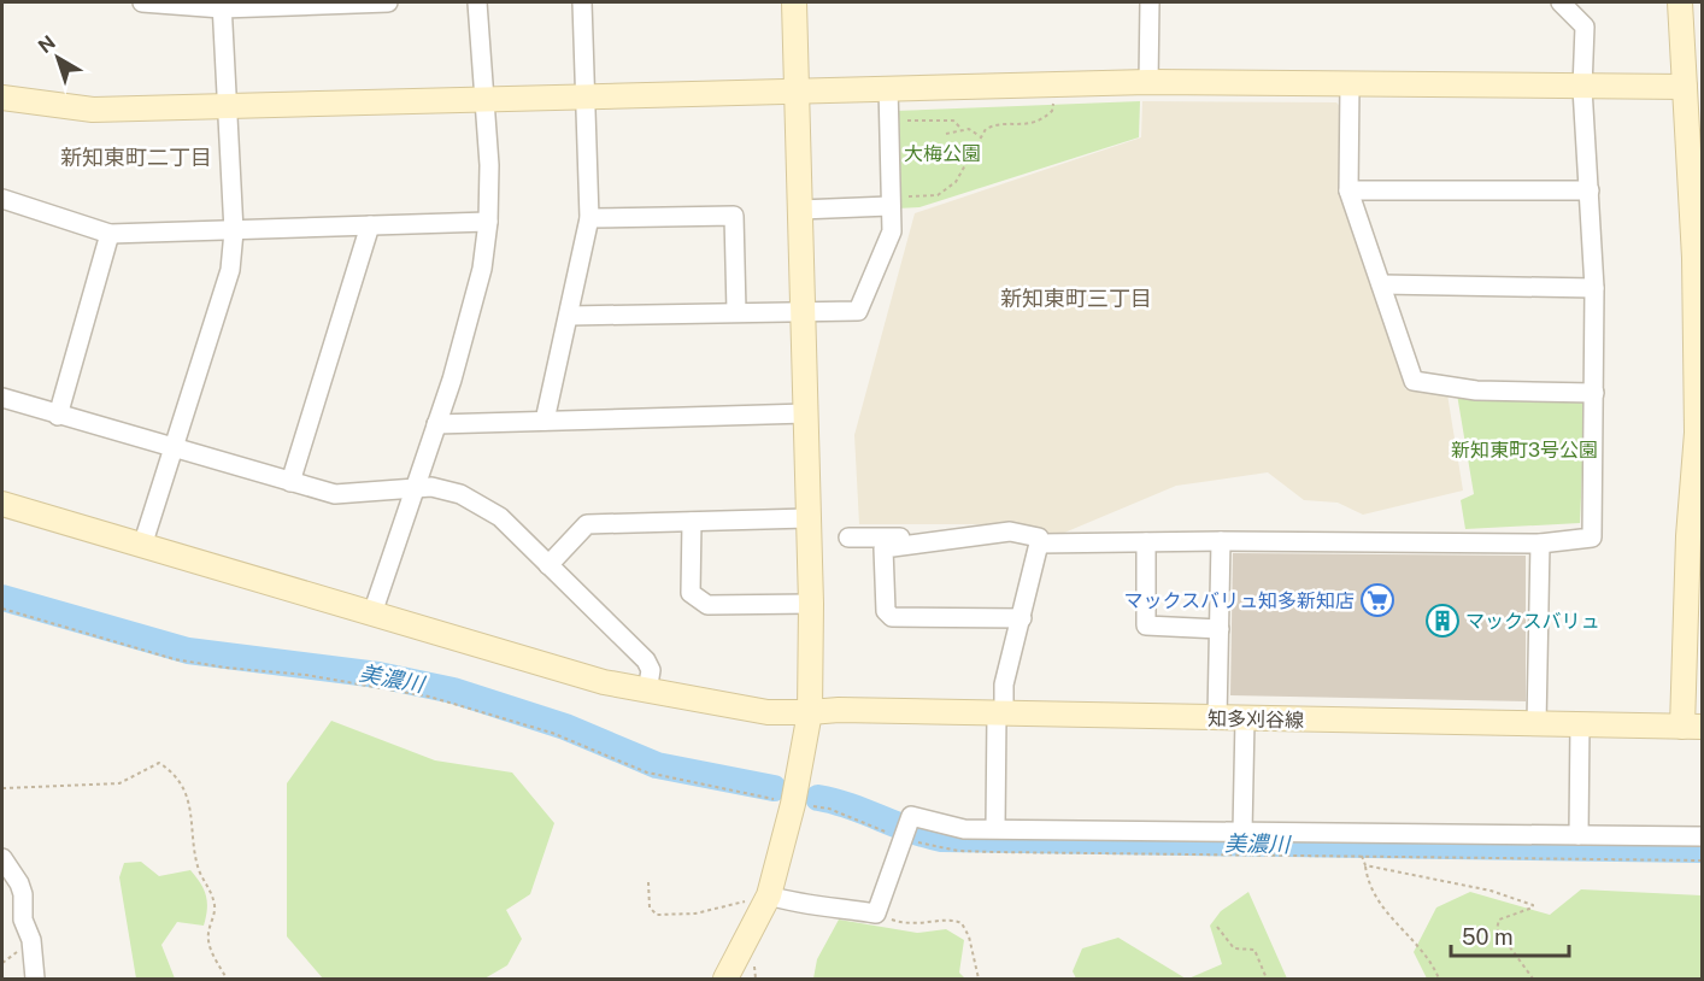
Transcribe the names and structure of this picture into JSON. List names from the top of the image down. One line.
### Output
{"streets":{"street":["知多刈谷線"]},"districts":["新知東町二丁目","新知東町三丁目"],"water":["美濃川"],"parks":["大梅公園","新知東町3号公園"],"places":{"supermarket":["マックスバリュ知多新知店"],"building":["マックスバリュ"]},"scale_bar":"50 m","north":"top left"}
